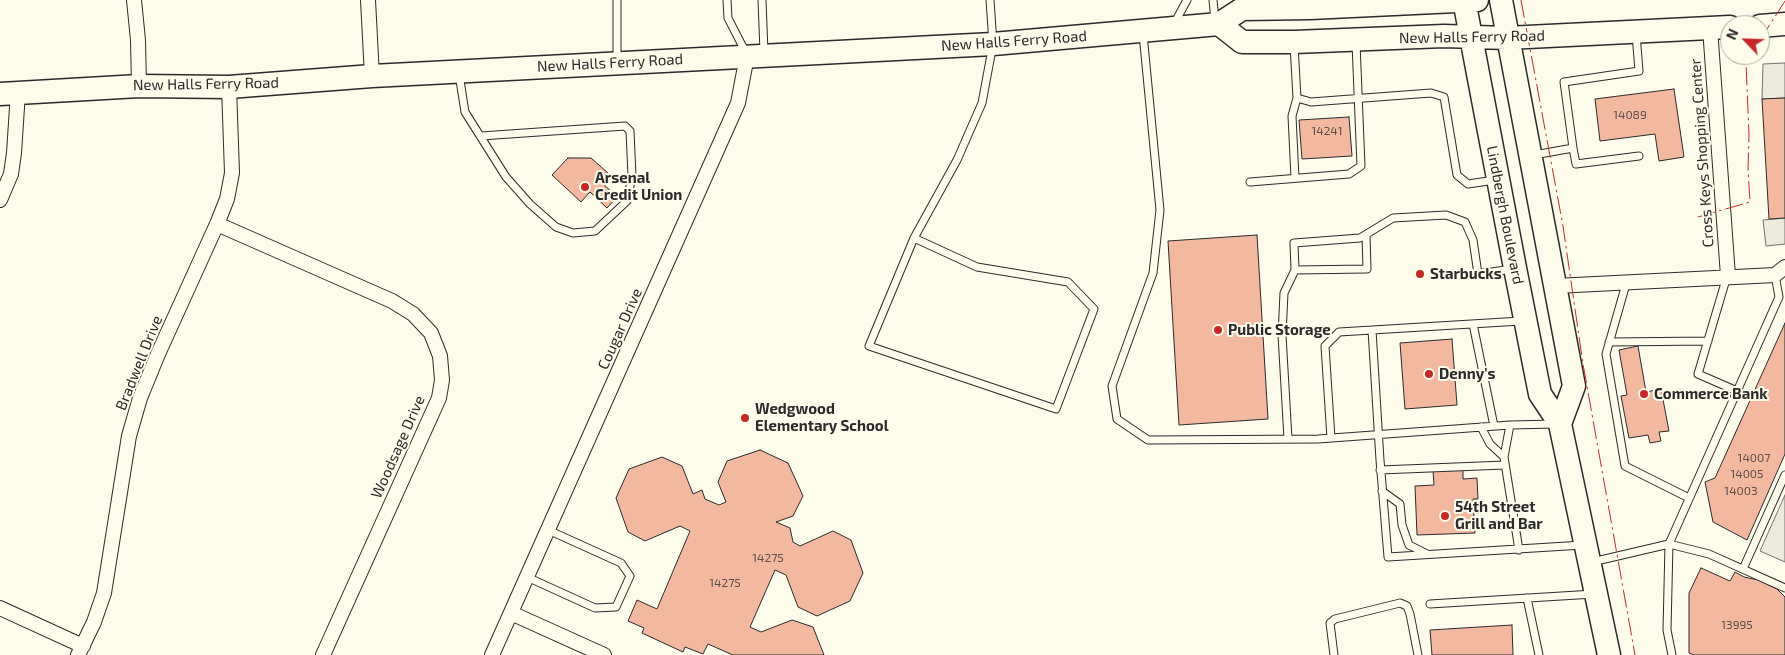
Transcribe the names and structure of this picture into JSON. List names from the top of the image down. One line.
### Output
{"streets":{"main road":["New Halls Ferry Road","Lindbergh Boulevard"],"street":["Cross Keys Shopping Center","Cougar Drive","Bradwell Drive","Woodsage Drive"]},"crossings":[["New Halls Ferry Road","Lindbergh Boulevard"],["New Halls Ferry Road","Cougar Drive"],["New Halls Ferry Road","Bradwell Drive"],["Bradwell Drive","Woodsage Drive"]],"places":["Arsenal Credit Union","Starbucks","Public Storage","Denny's","Commerce Bank","Wedgwood Elementary School","54th Street Grill and Bar"],"house_numbers":["14089","14241","14007","14005","14003","14275","14275","13995"],"north":"top left"}
